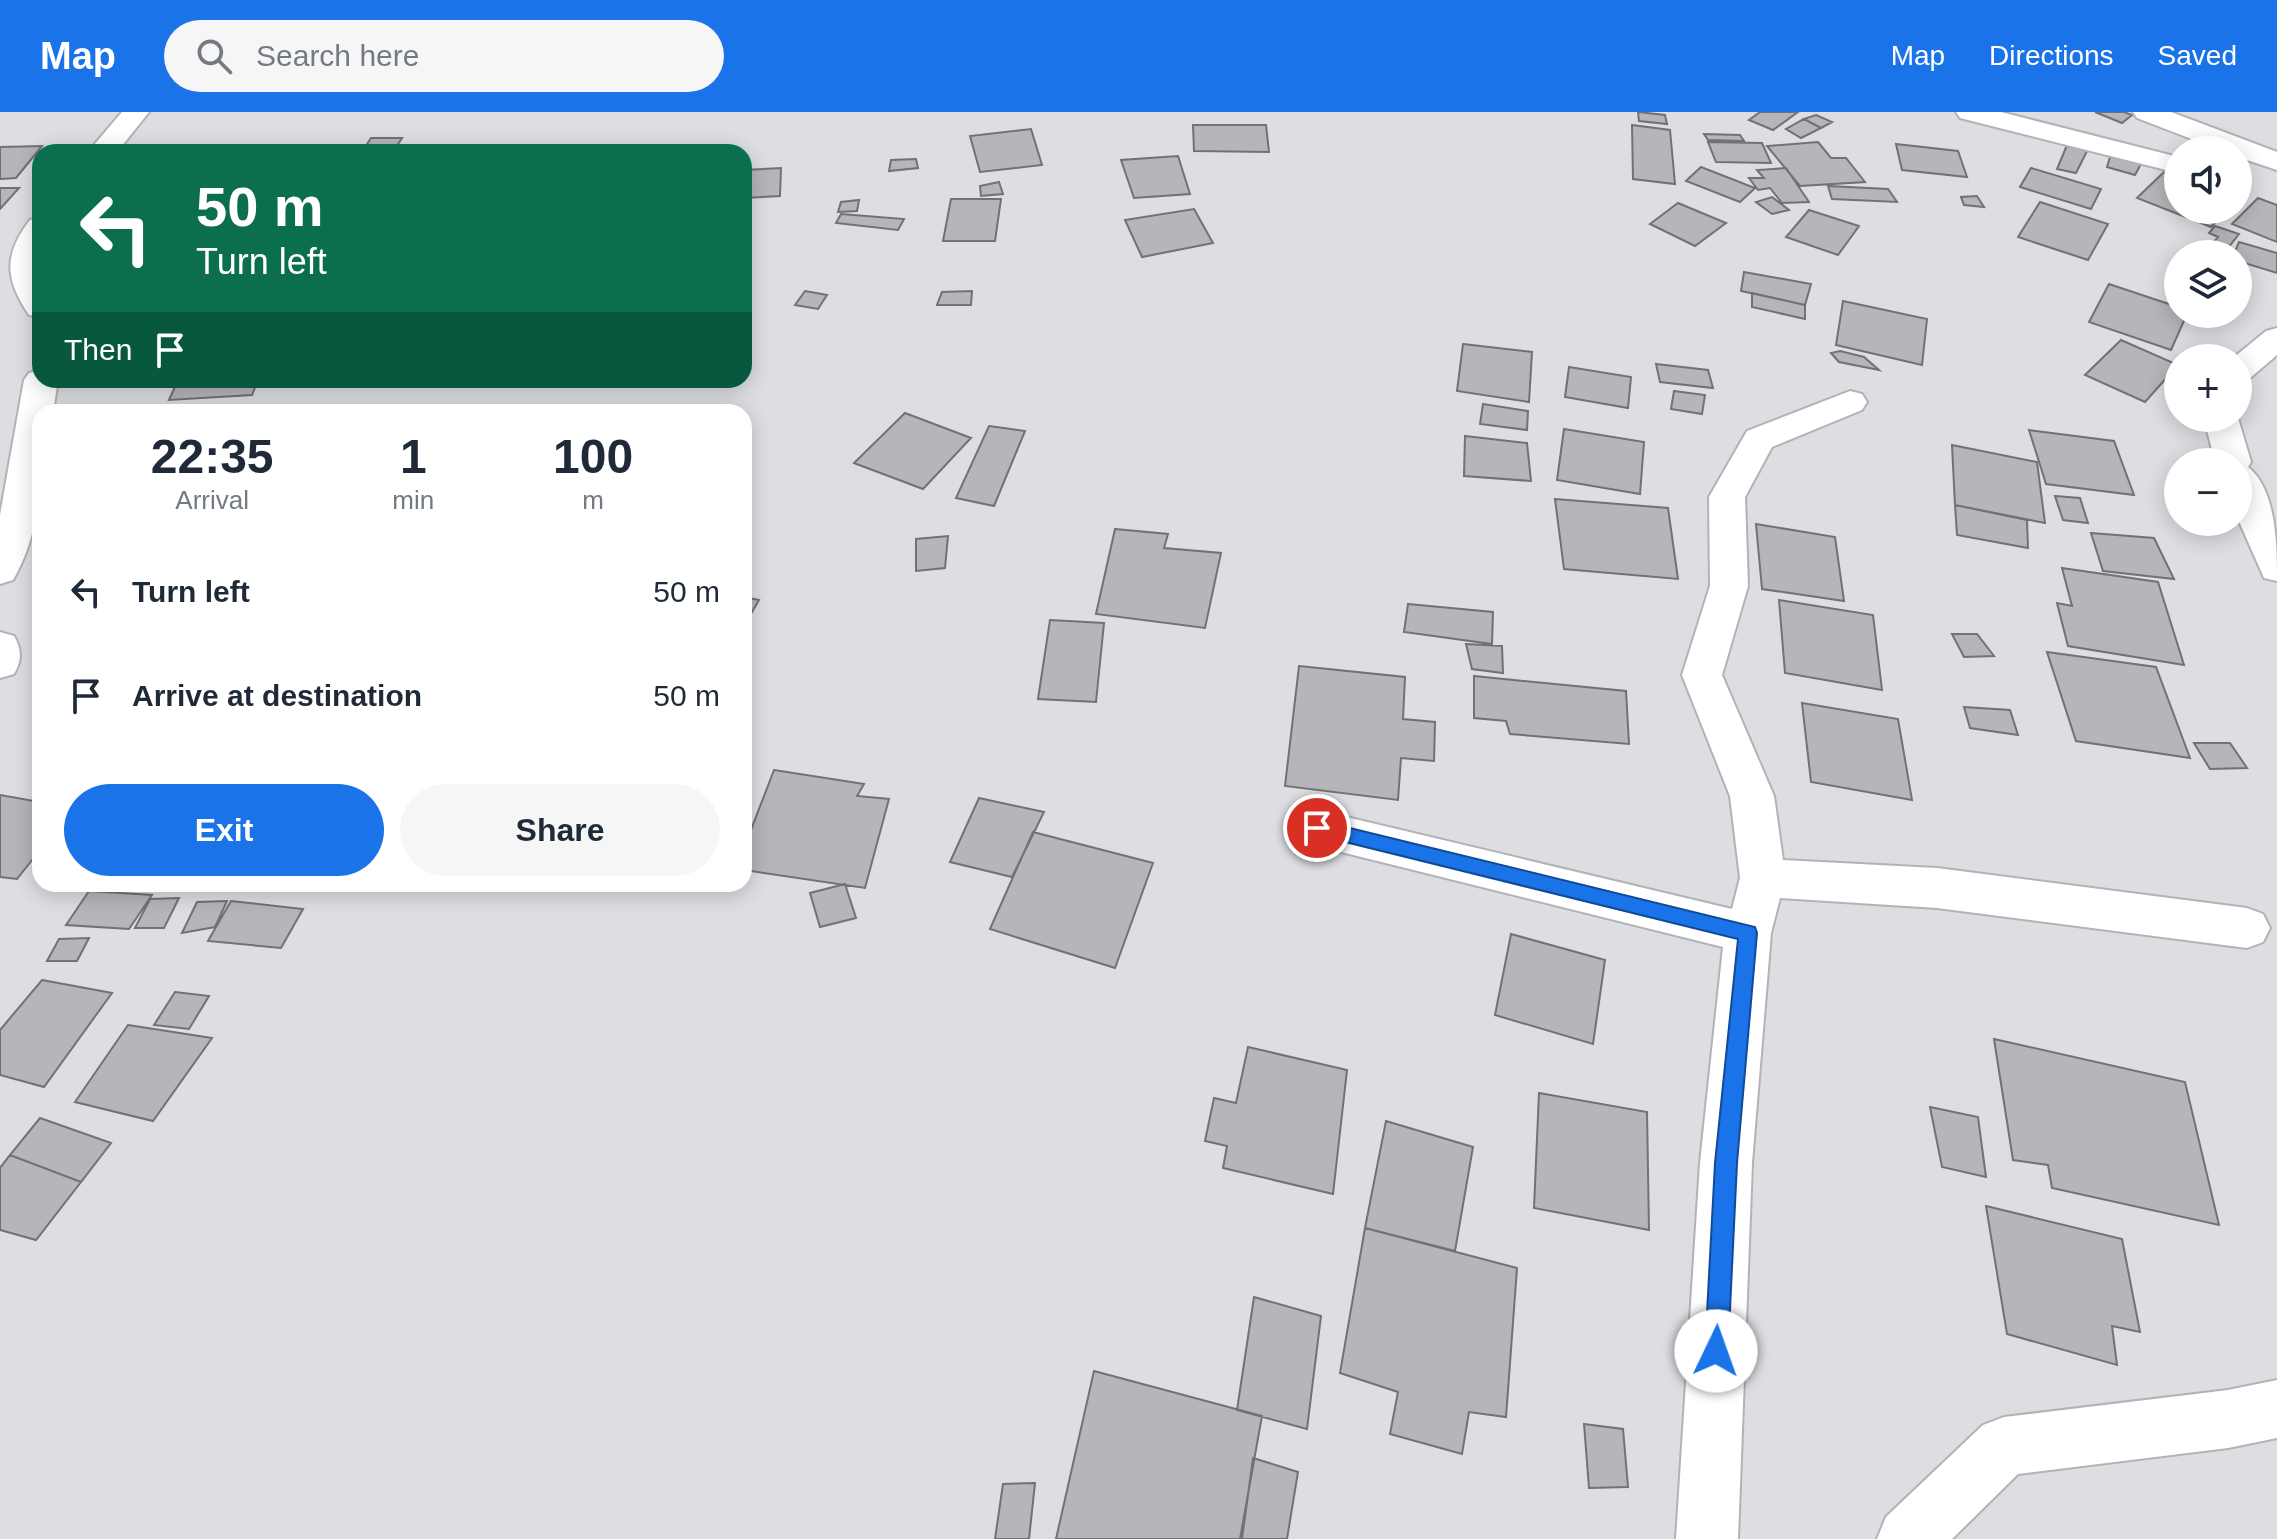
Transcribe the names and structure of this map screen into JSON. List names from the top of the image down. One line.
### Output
{"page":{"header":"Map","search":"Search here","nav":["Map","Directions","Saved"],"map_buttons":["+","−"],"turn":["50 m","Turn left"],"then":"Then","eta":["22:35","Arrival","1","min","100","m"],"list":[{"name":"Turn left","value":"50 m"},{"name":"Arrive at destination","value":"50 m"}],"buttons":["Exit","Share"]}}
